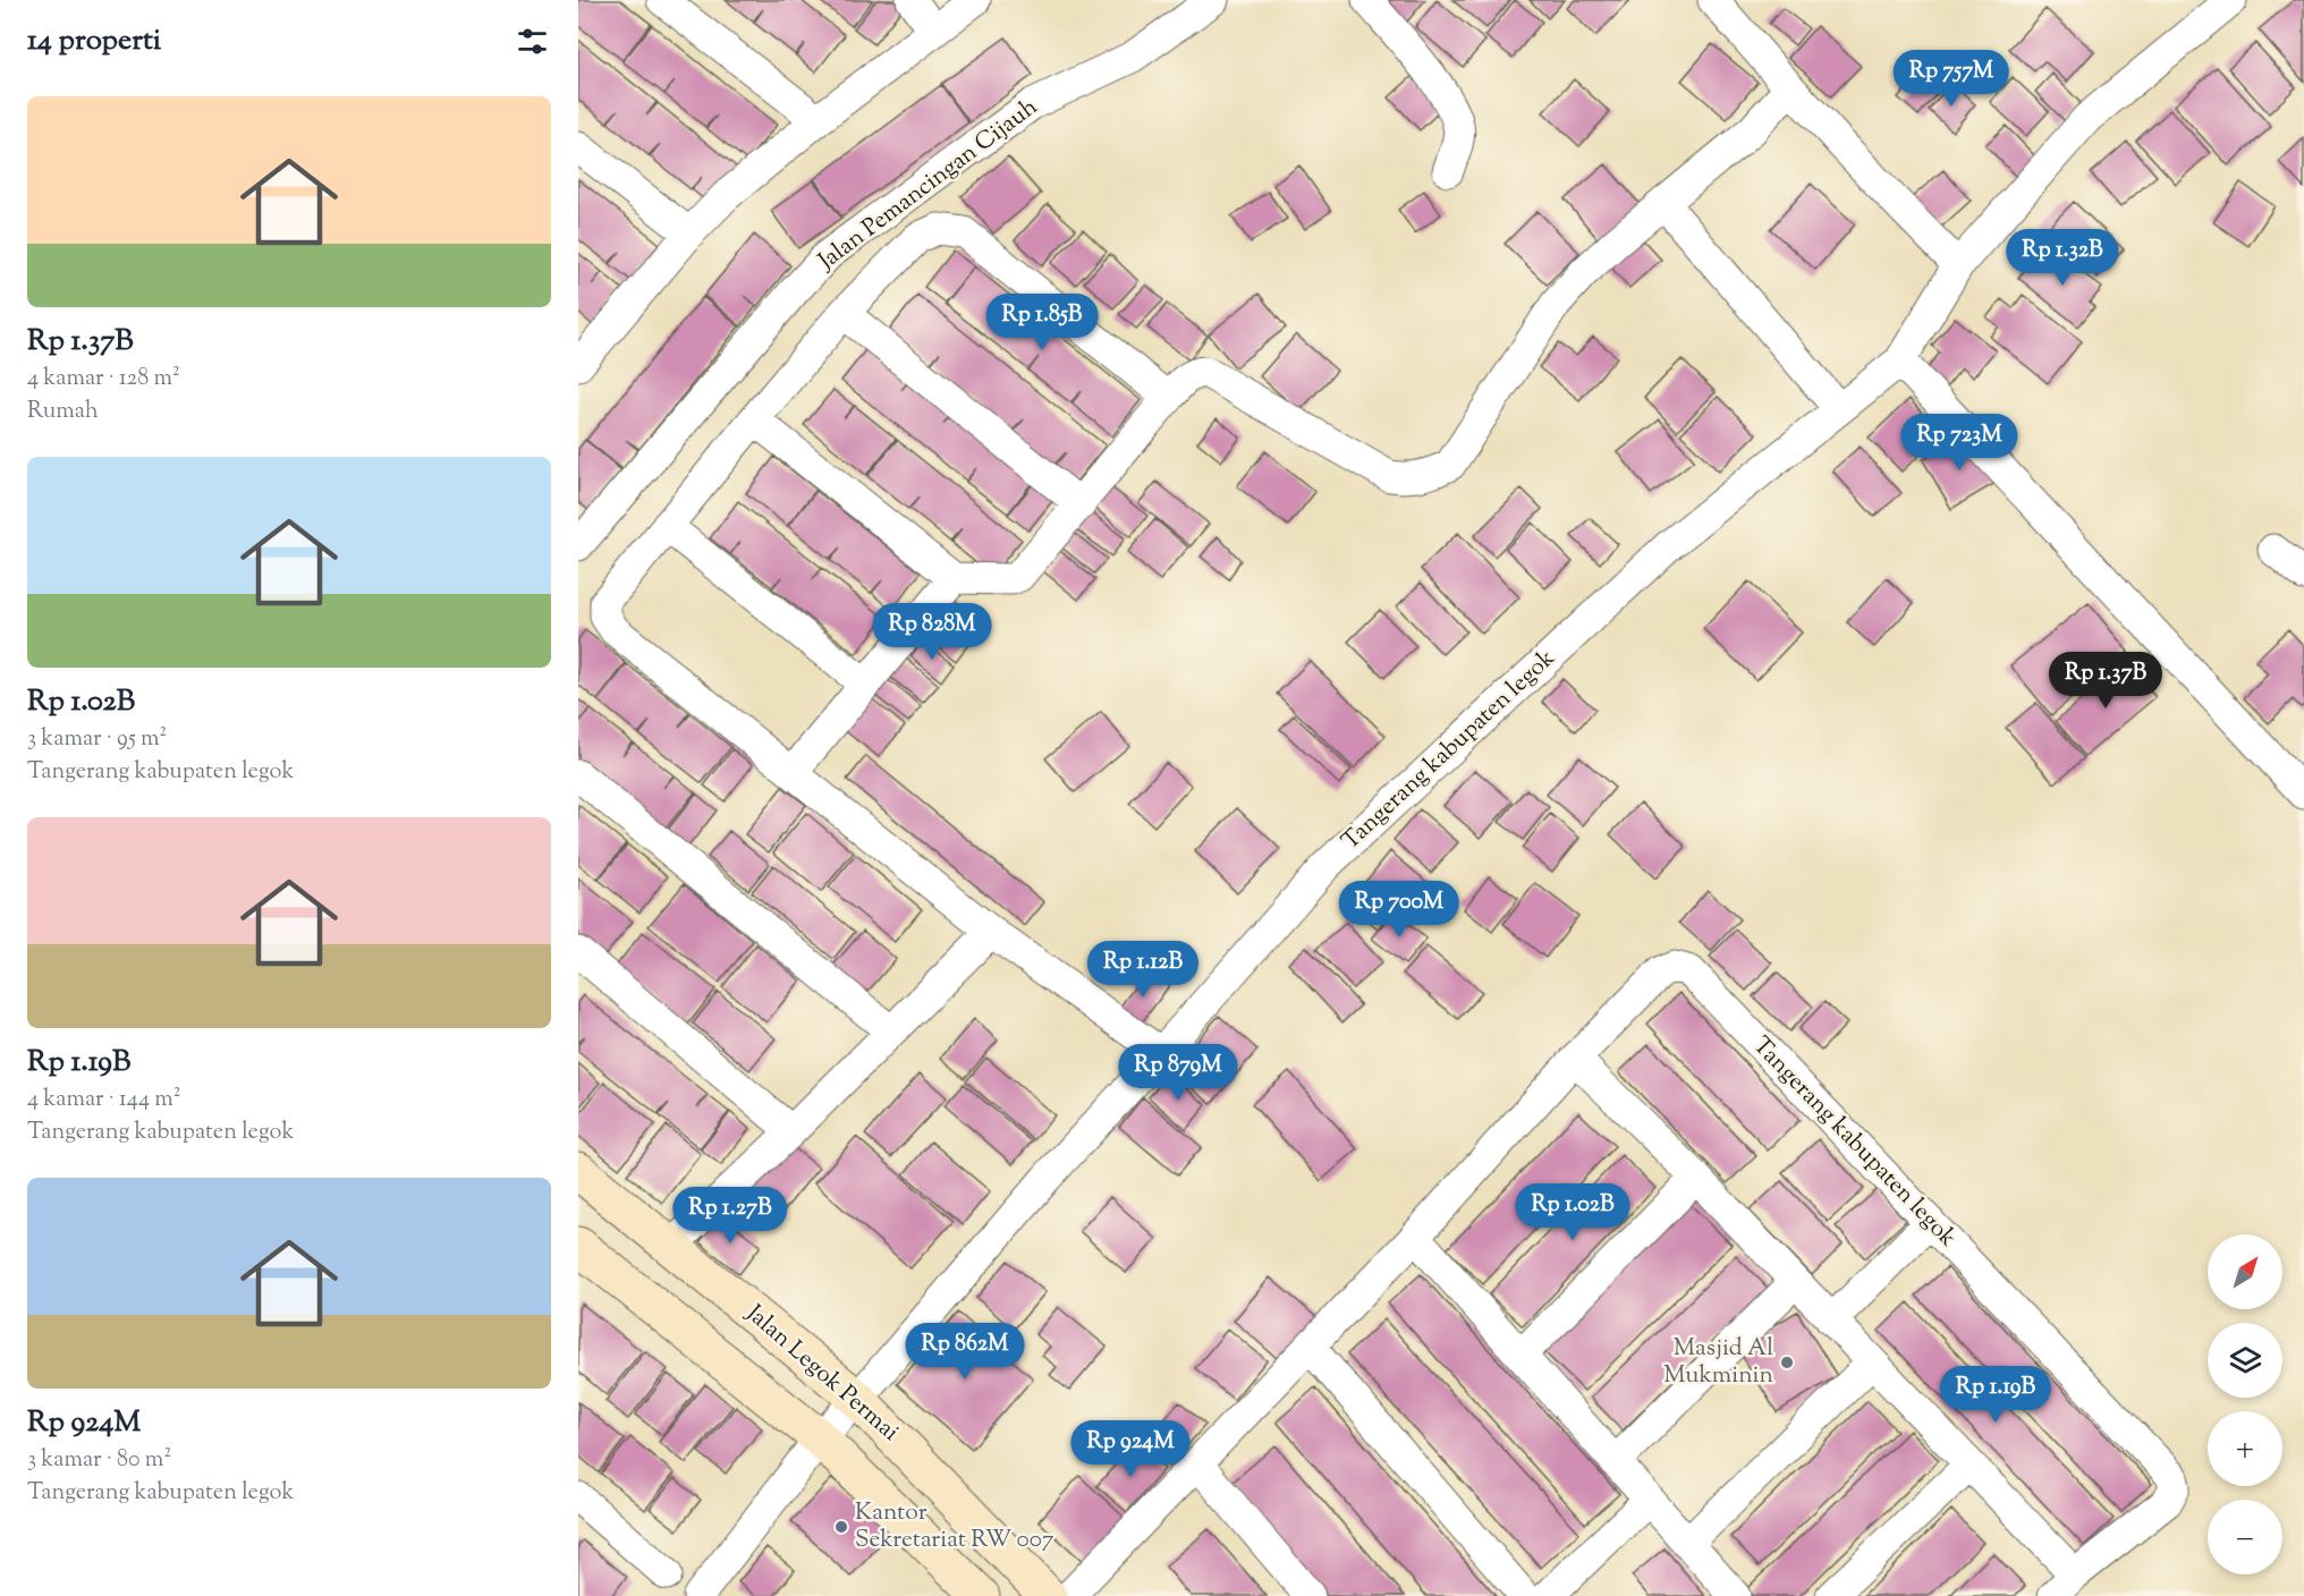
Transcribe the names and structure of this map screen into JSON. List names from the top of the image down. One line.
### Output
{"streets":{"street":["Jalan Pemancingan Cijauh","Tangerang kabupaten legok","Jalan Legok Permai"]},"crossings":[["Tangerang kabupaten legok","Jalan Legok Permai"]],"places":["Masjid Al Mukminin","Kantor Sekretariat RW 007"],"north":"top right","page":{"heading":"14 properti","price":["Rp 757M","Rp 1.32B","Rp 1.85B","Rp 723M","Rp 828M","Rp 1.37B","Rp 700M","Rp 1.12B","Rp 879M","Rp 1.02B","Rp 1.27B","Rp 862M","Rp 1.19B","Rp 924M"],"list":[{"name":"Rp 1.37B","note":"4 kamar · 128 m² · Rumah"},{"name":"Rp 1.02B","note":"3 kamar · 95 m² · Tangerang kabupaten legok"},{"name":"Rp 1.19B","note":"4 kamar · 144 m² · Tangerang kabupaten legok"},{"name":"Rp 924M","note":"3 kamar · 80 m² · Tangerang kabupaten legok"}],"map_buttons":["+","−"]}}
